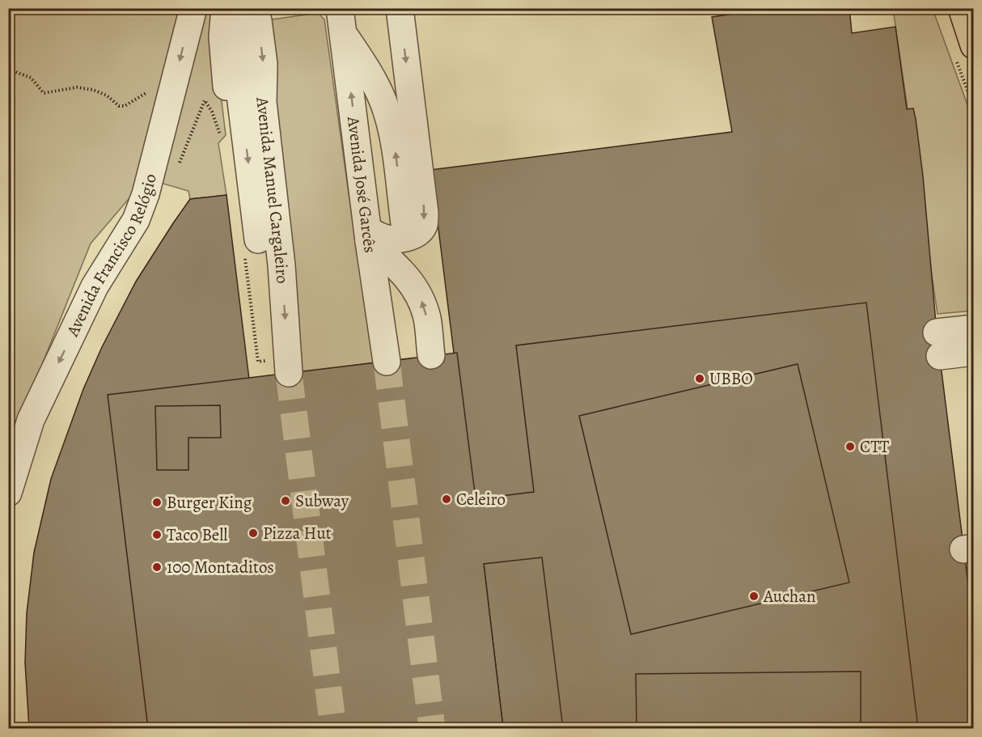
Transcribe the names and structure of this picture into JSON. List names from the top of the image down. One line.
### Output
{"streets":{"street":["Avenida José Garcês","Avenida Manuel Cargaleiro","Avenida Francisco Relógio"]},"places":["UBBO","CTT","Celeiro","Subway","Burger King","Pizza Hut","Taco Bell","100 Montaditos","Auchan"]}
